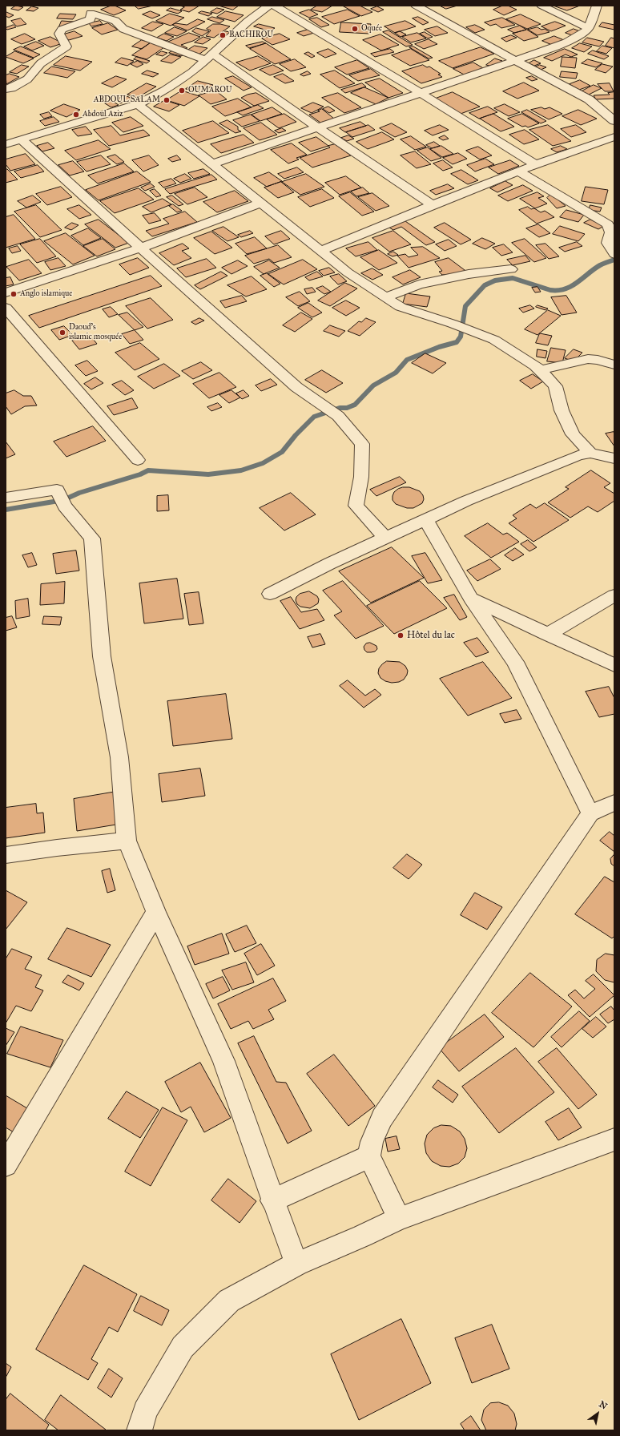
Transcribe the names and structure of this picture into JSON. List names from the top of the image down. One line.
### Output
{"places":["Oquée","BACHIROU","OUMAROU","ABDOUL SALAM","Abdoul Aziz","Anglo islamique","Daoud's islamic mosquée","Hôtel du lac"],"north":"top right"}
